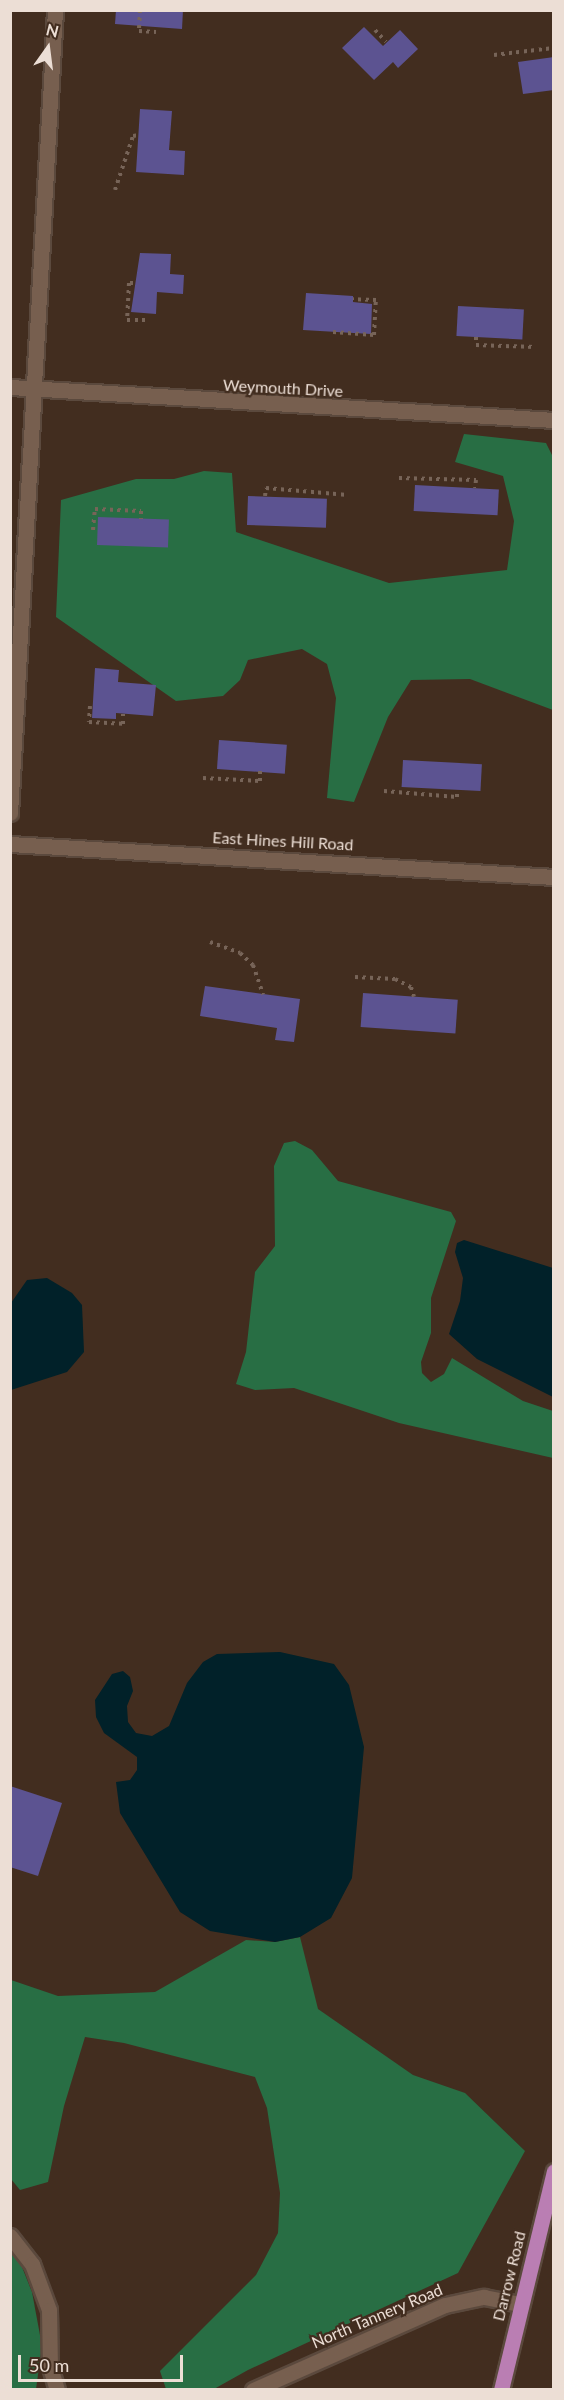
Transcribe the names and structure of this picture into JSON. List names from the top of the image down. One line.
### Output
{"streets":{"main road":["Darrow Road"],"street":["Weymouth Drive","East Hines Hill Road","North Tannery Road"]},"crossings":[["Darrow Road","North Tannery Road"]],"scale_bar":"50 m","north":"top"}
